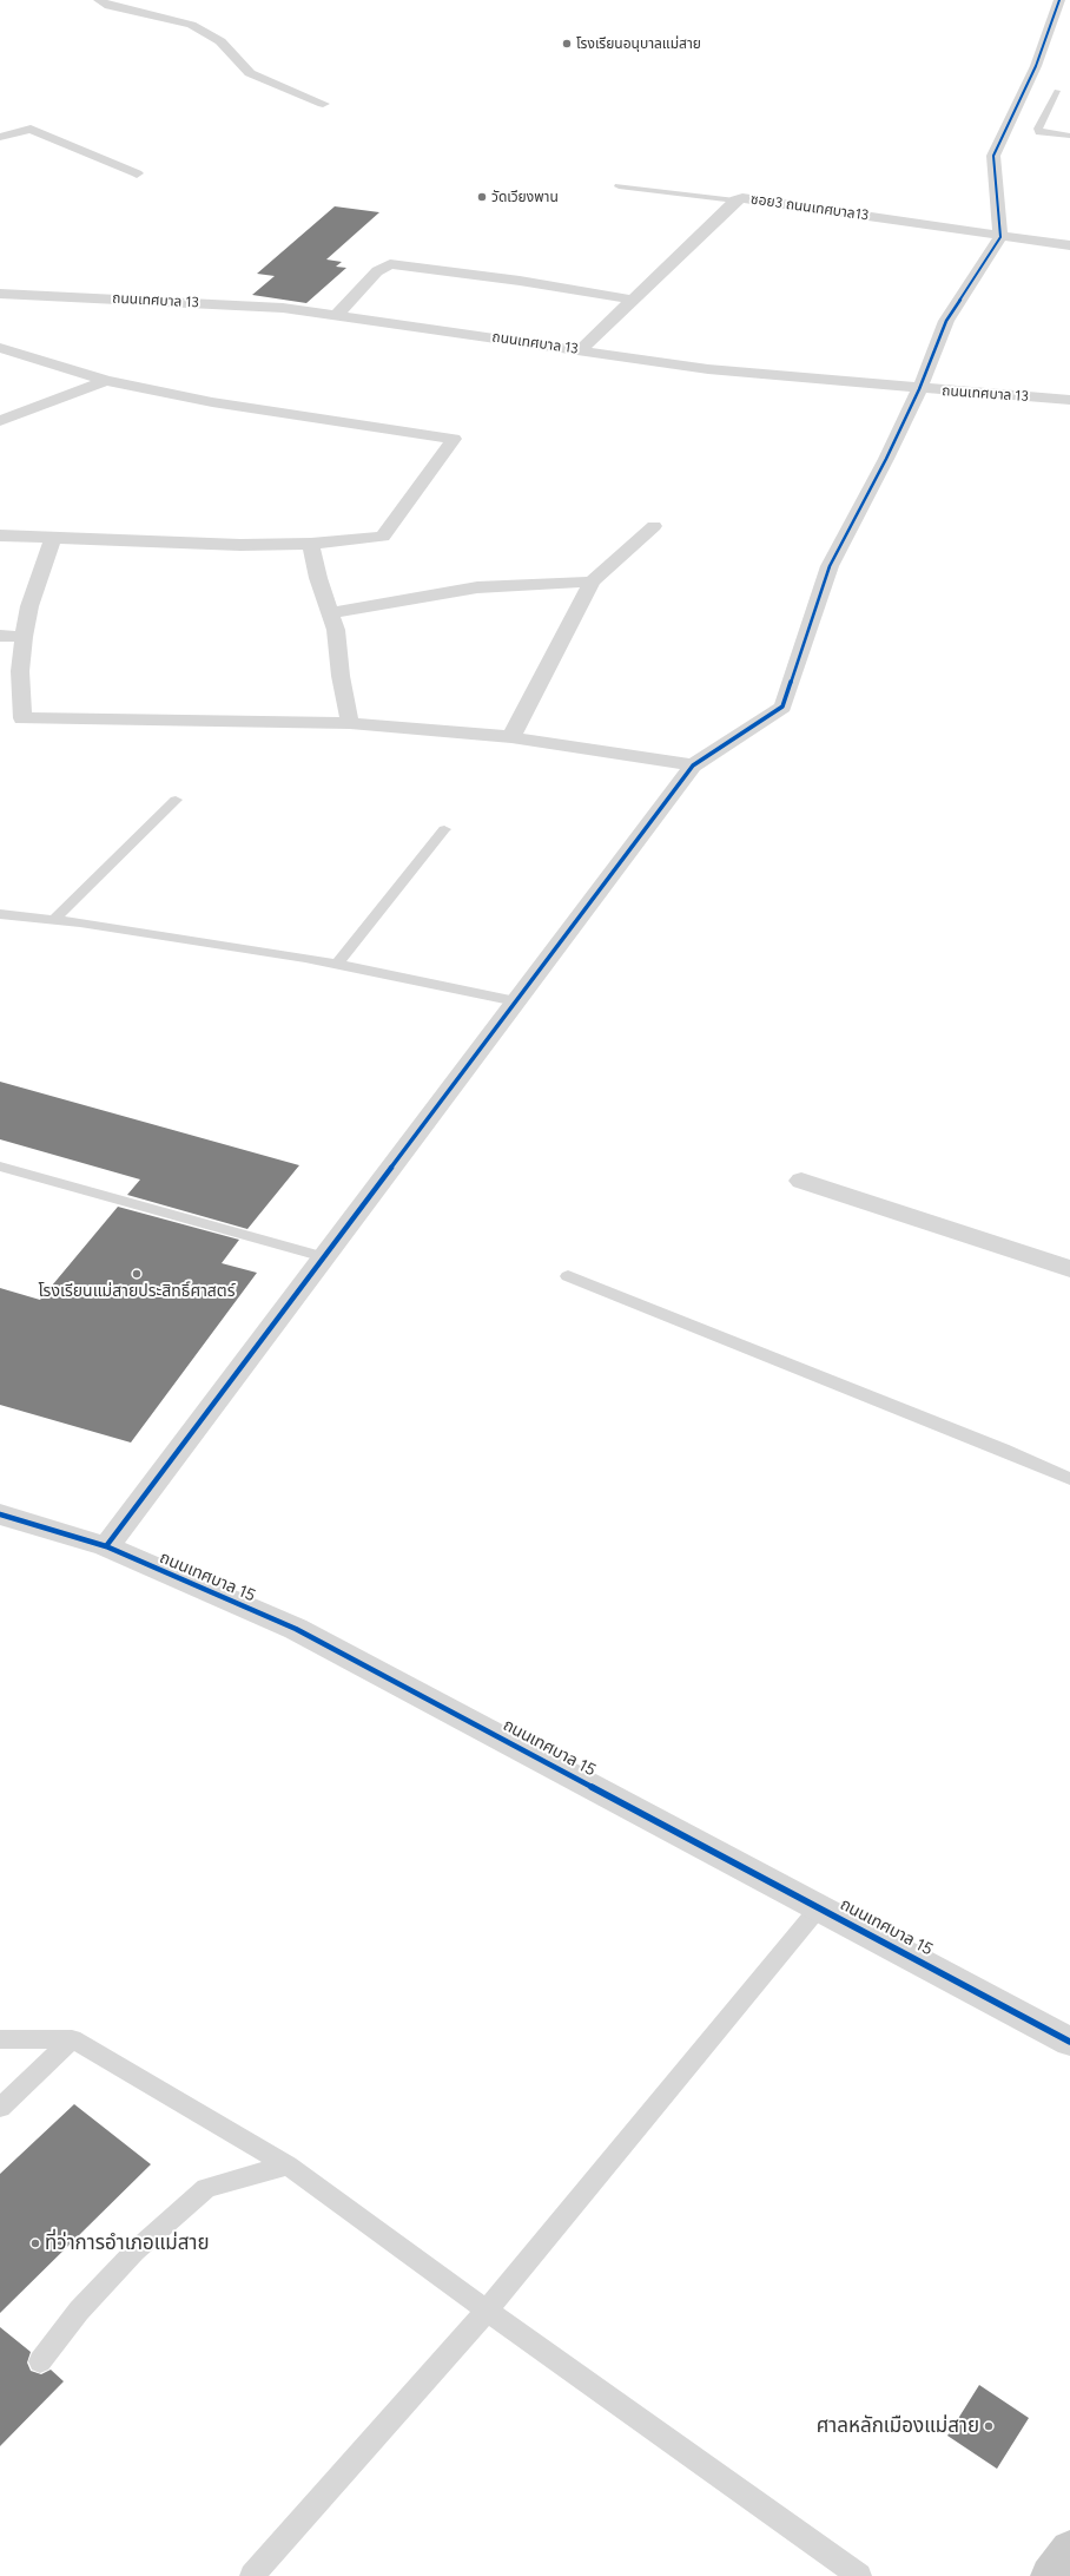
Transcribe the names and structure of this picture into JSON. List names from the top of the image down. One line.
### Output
{"streets":{"street":["ซอย3 ถนนเทศบาล13","ถนนเทศบาล 13","ถนนเทศบาล 15"]},"crossings":[["ซอย3 ถนนเทศบาล13","ถนนเทศบาล 13"]],"places":["โรงเรียนอนุบาลแม่สาย","วัดเวียงพาน","โรงเรียนแม่สายประสิทธิ์ศาสตร์","ที่ว่าการอำเภอแม่สาย","ศาลหลักเมืองแม่สาย"]}
